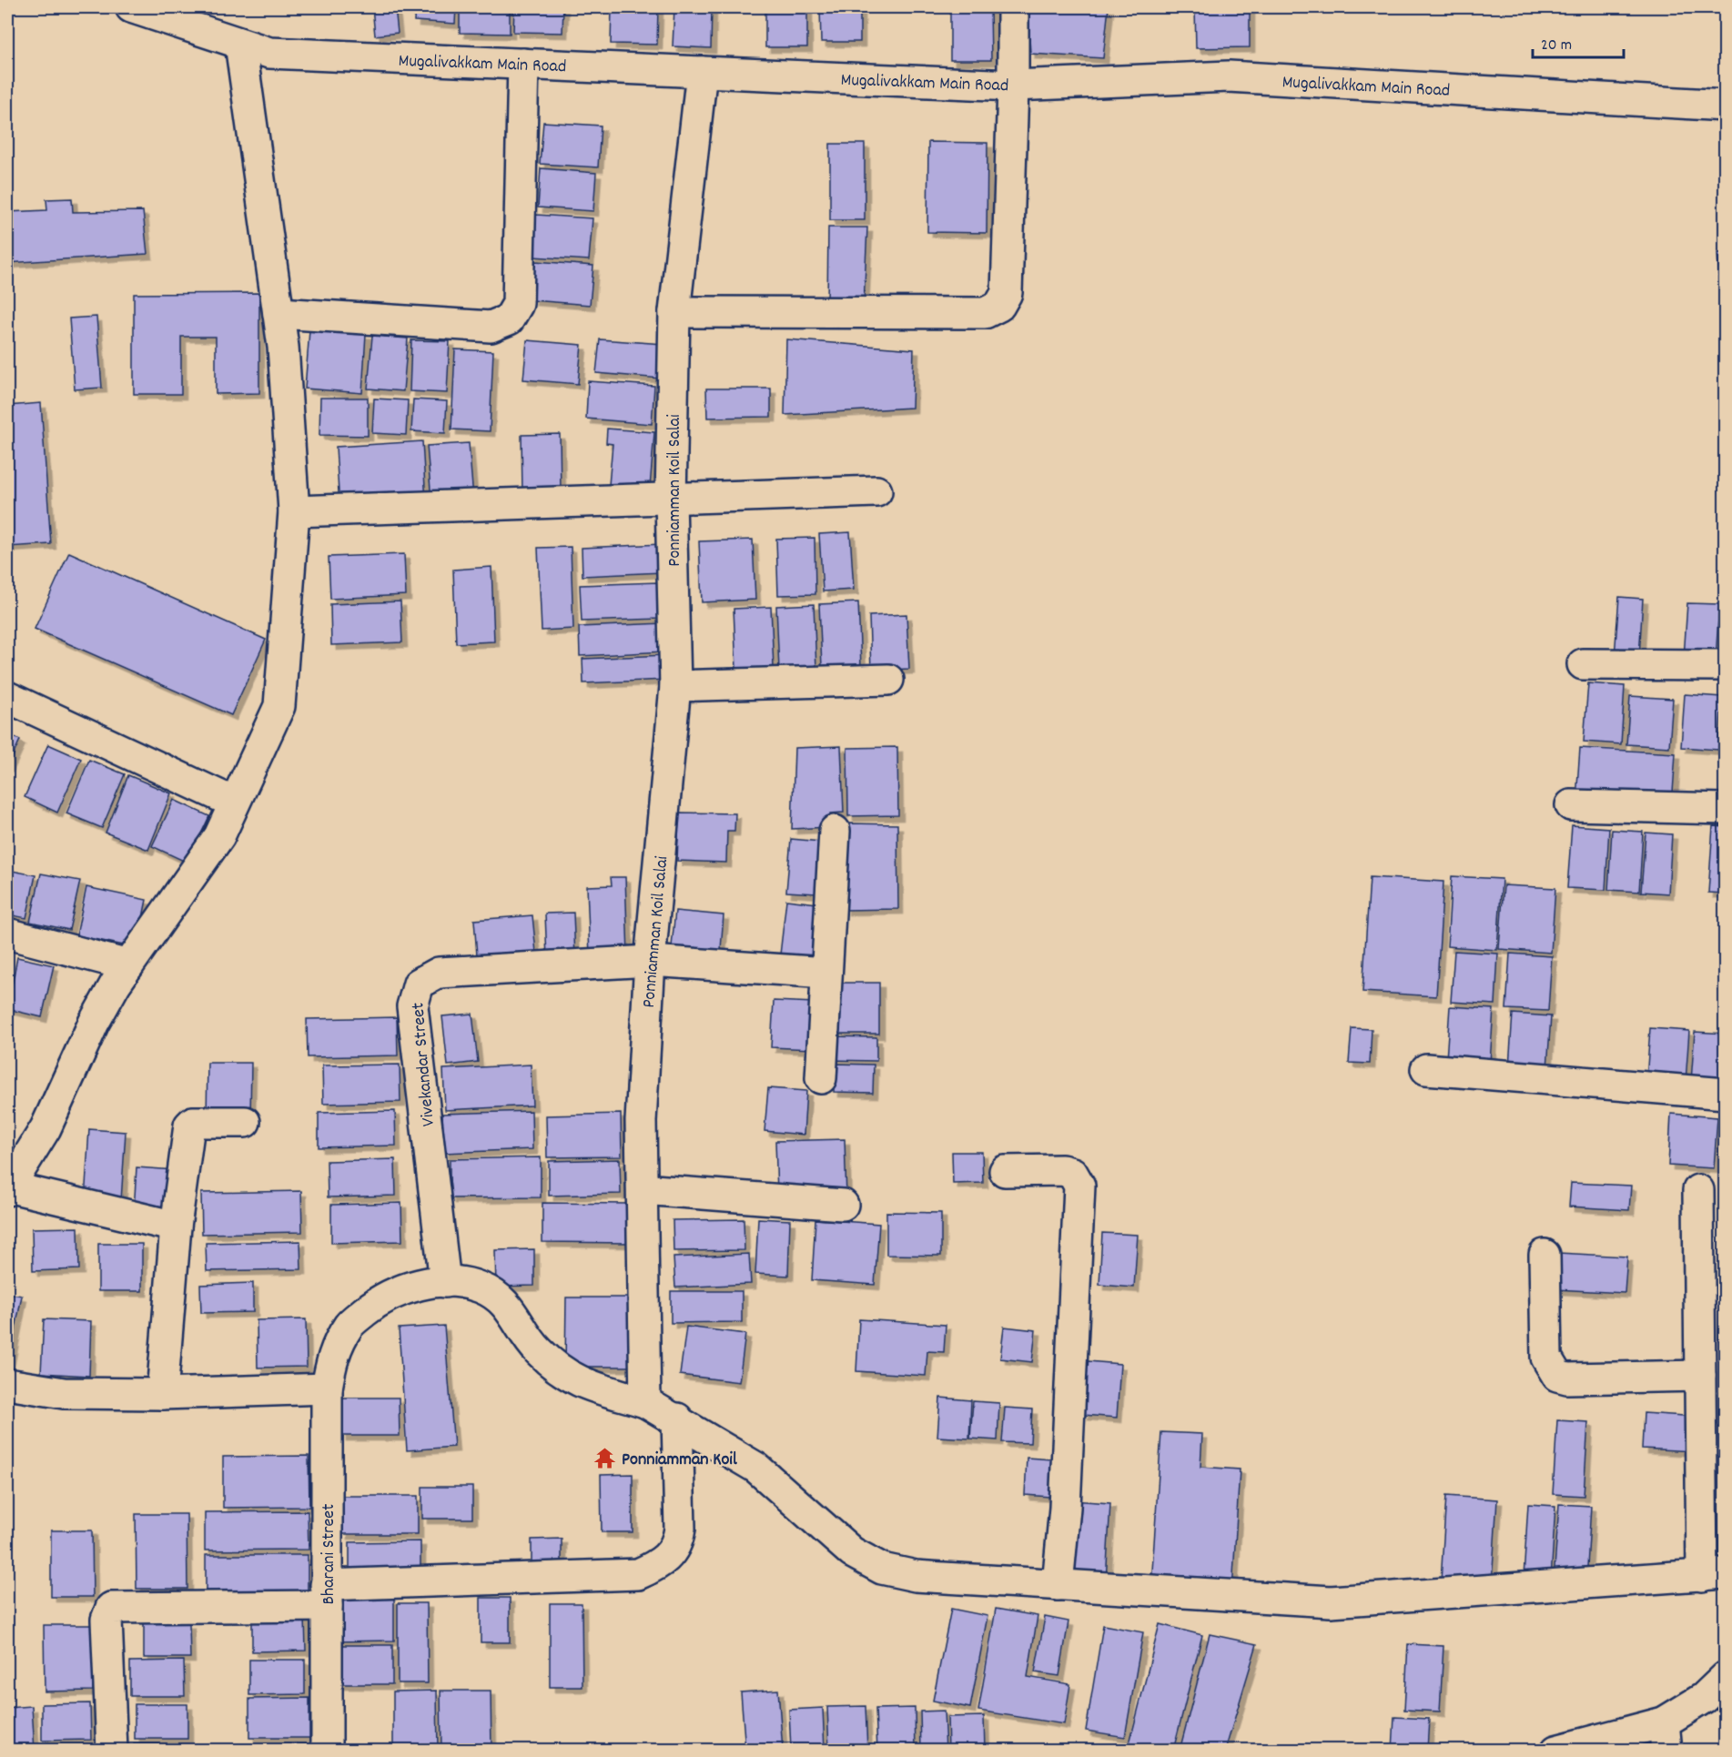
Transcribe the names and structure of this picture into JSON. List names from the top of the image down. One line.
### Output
{"streets":{"street":["Mugalivakkam Main Road","Ponniamman Koil Salai","Vivekandar Street","Bharani Street"]},"crossings":[["Mugalivakkam Main Road","Ponniamman Koil Salai"],["Ponniamman Koil Salai","Vivekandar Street"],["Vivekandar Street","Bharani Street"]],"places":{"temple":["Ponniamman Koil"]},"scale_bar":"20 m"}
